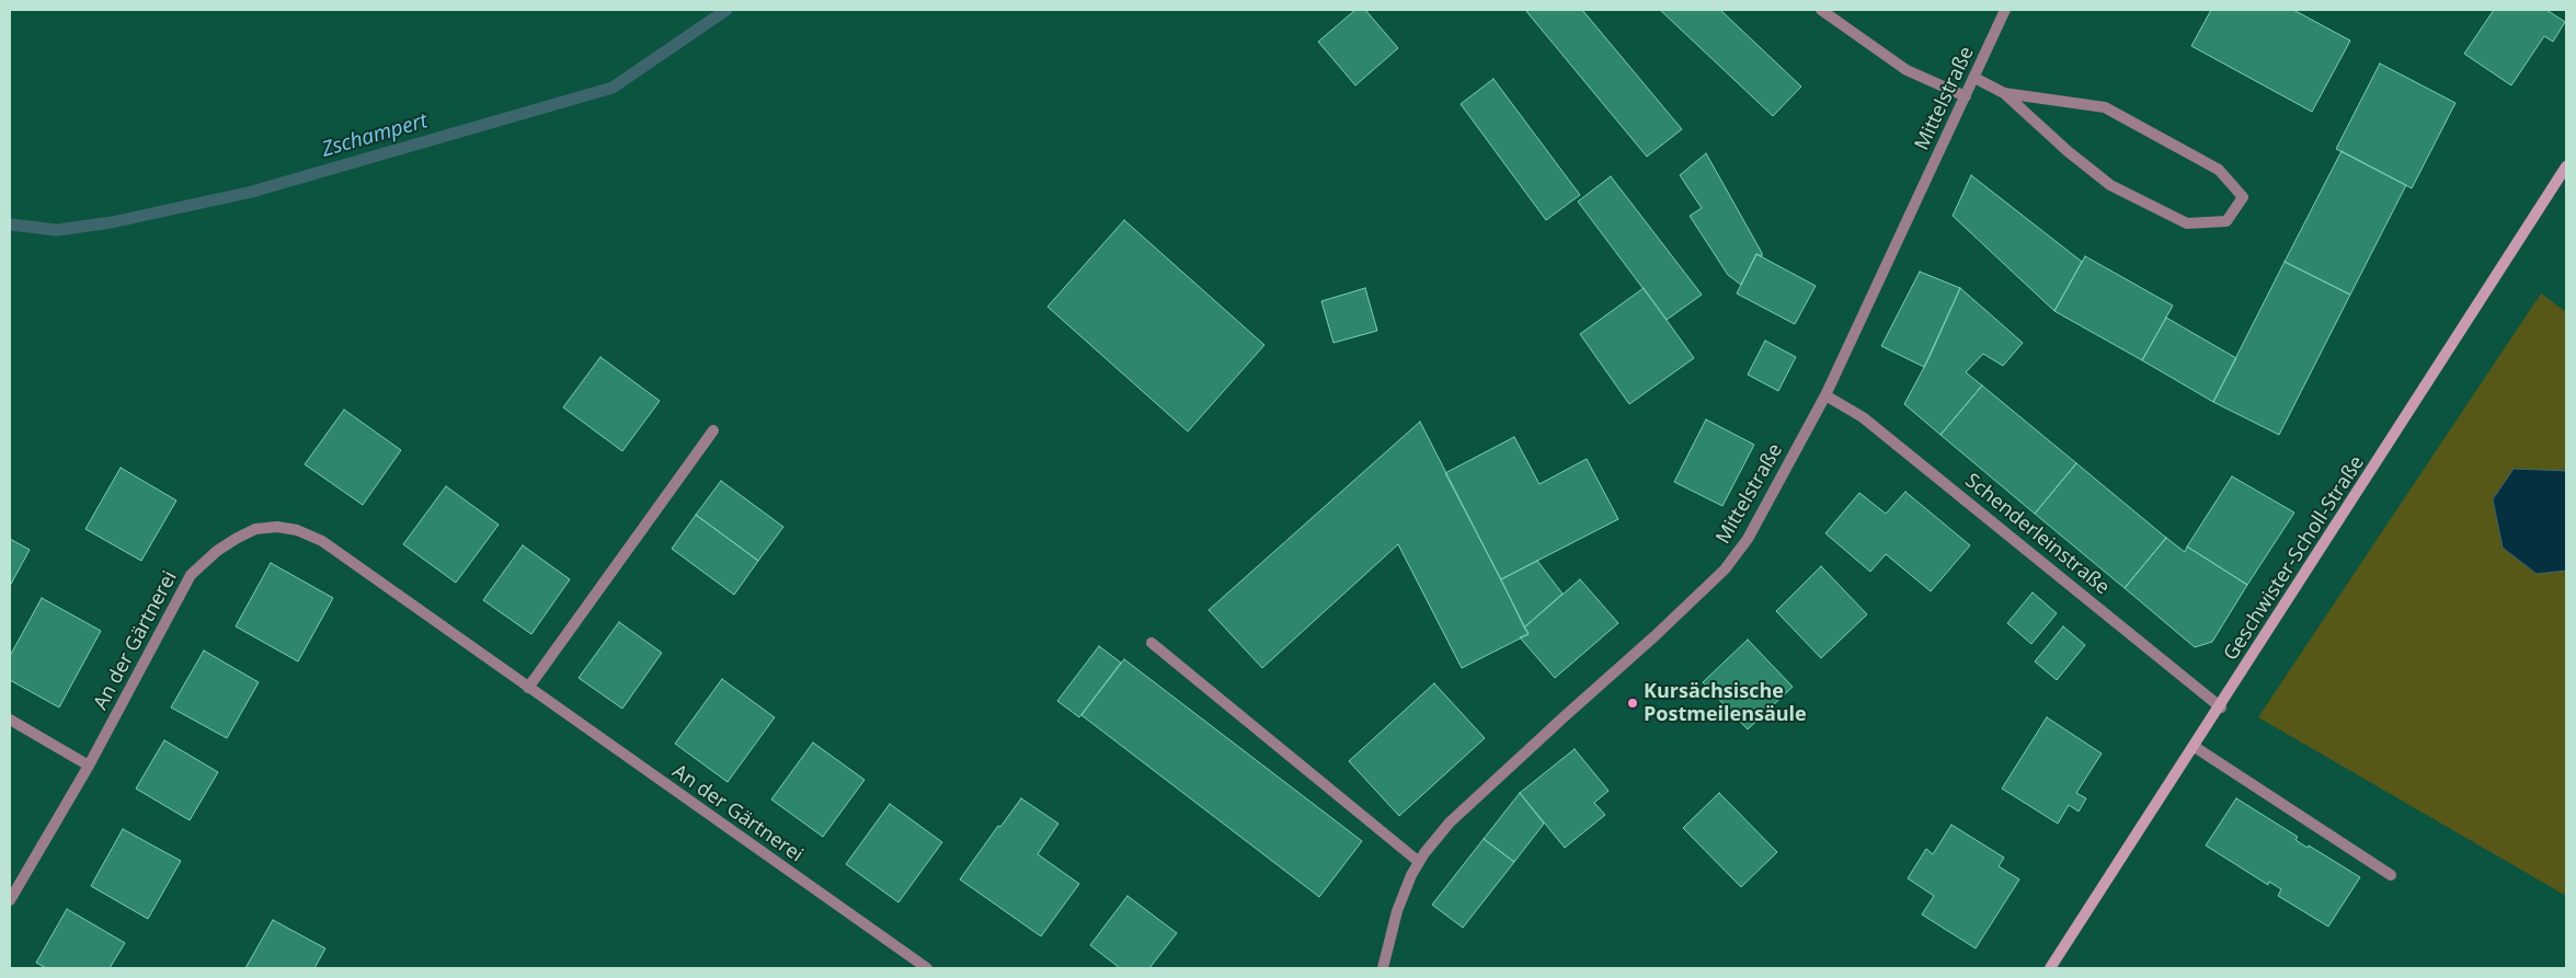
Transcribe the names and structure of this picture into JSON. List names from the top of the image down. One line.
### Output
{"streets":{"street":["Mittelstraße","Schenderleinstraße","Geschwister-Scholl-Straße","An der Gärtnerei"]},"crossings":[["Mittelstraße","Schenderleinstraße"],["Schenderleinstraße","Geschwister-Scholl-Straße"]],"water":["Zschampert"],"places":["Kursächsische Postmeilensäule"]}
